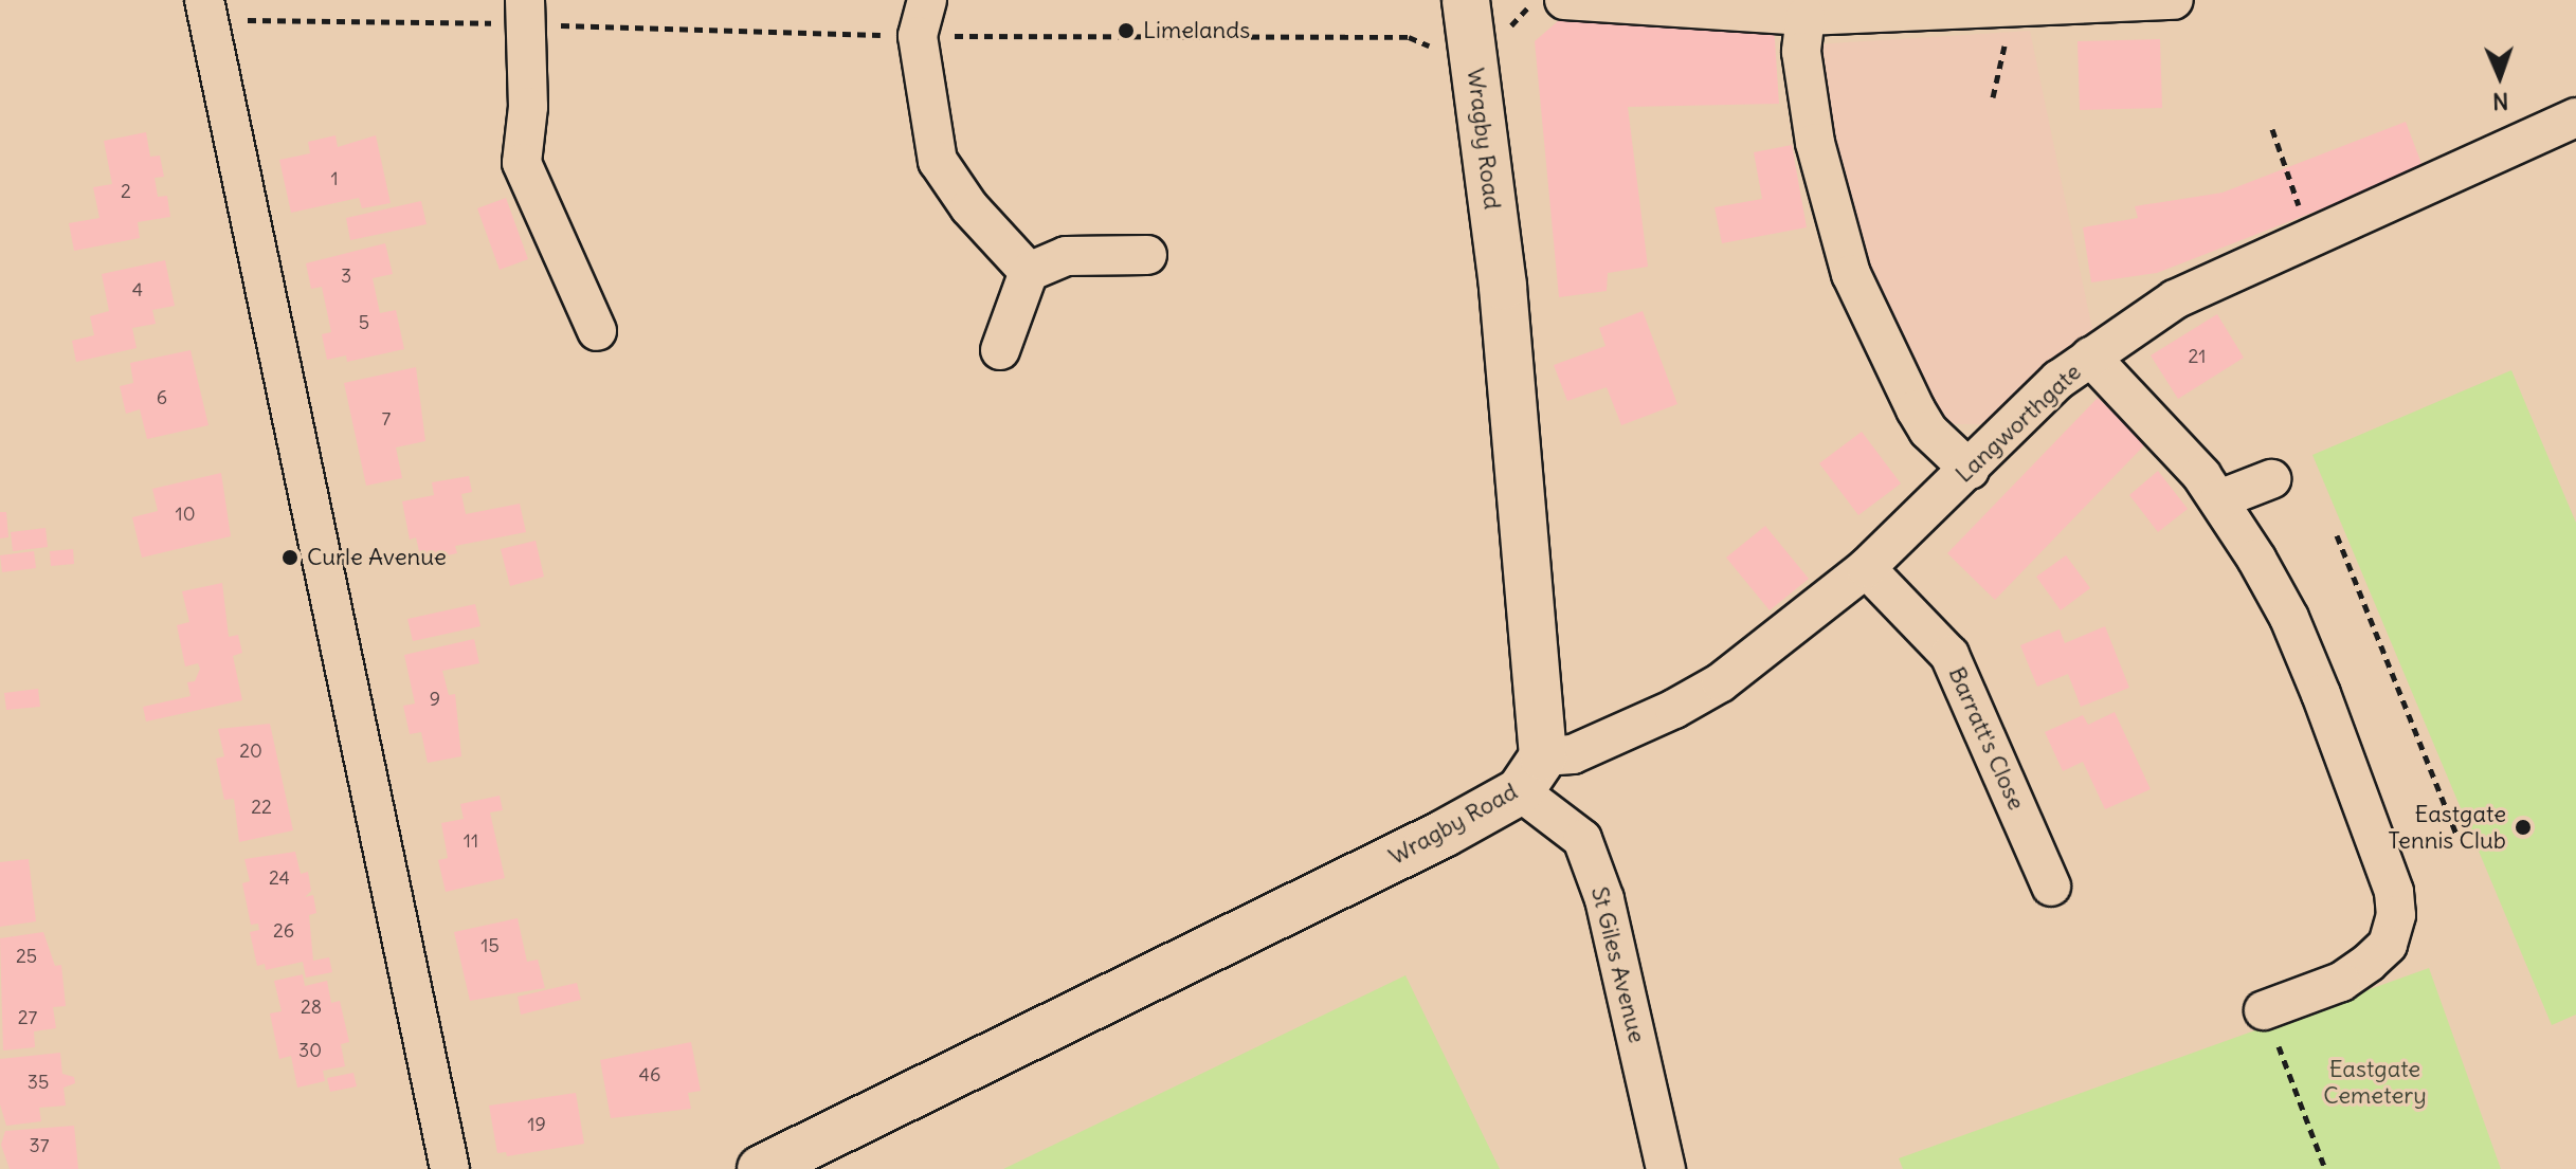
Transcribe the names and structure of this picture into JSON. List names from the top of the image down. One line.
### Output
{"streets":{"main road":["Wragby Road"],"street":["Langworthgate","Barratt's Close","St Giles Avenue"]},"crossings":[["Wragby Road","Langworthgate"],["Wragby Road","St Giles Avenue"],["Langworthgate","Barratt's Close"],["Langworthgate","St Giles Avenue"]],"parks":["Eastgate Cemetery"],"places":["Limelands","Curle Avenue","Eastgate Tennis Club"],"house_numbers":["1","2","3","4","5","21","6","7","10","9","20","22","11","24","26","15","25","28","27","30","46","35","19","37"],"north":"bottom"}
